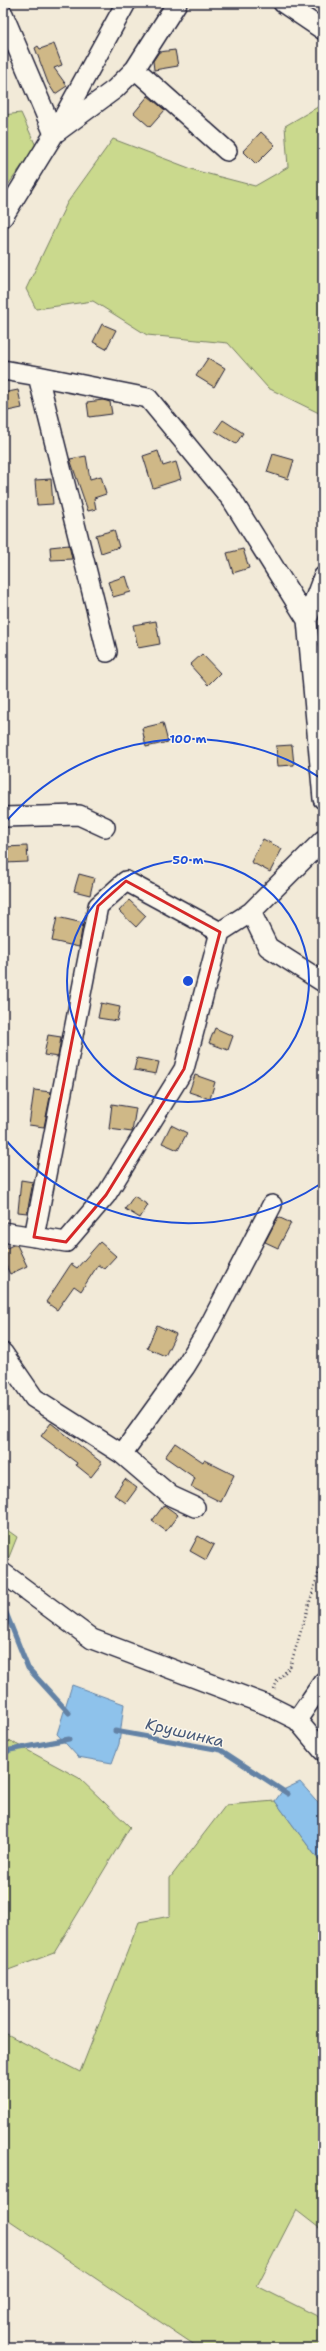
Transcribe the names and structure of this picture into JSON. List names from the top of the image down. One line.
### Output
{"water":["Крушинка"],"rings":["100 m","50 m"]}
